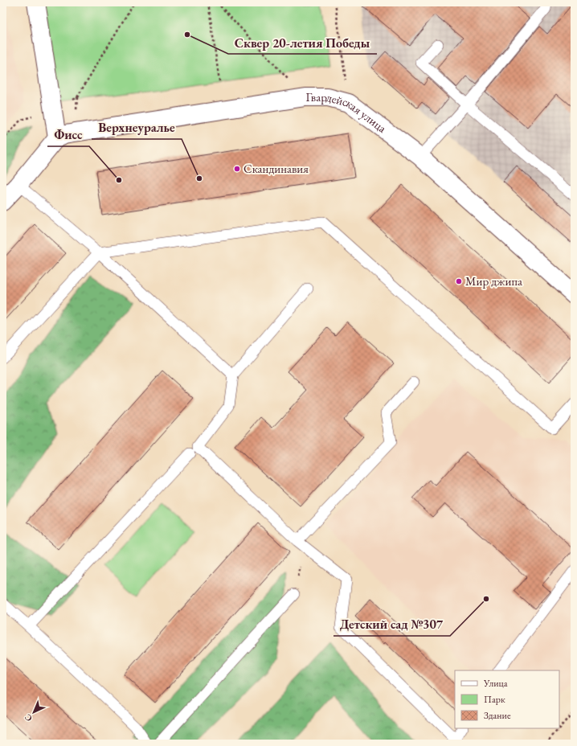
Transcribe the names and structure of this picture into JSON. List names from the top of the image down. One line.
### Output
{"streets":{"street":["Гвардейская улица"]},"places":["Сквер 20-летия Победы","Скандинавия","Верхнеуралье","Фисс","Мир джипа","Детский сад №307"],"legend":["Улица","Парк","Здание"],"north":"bottom left"}
